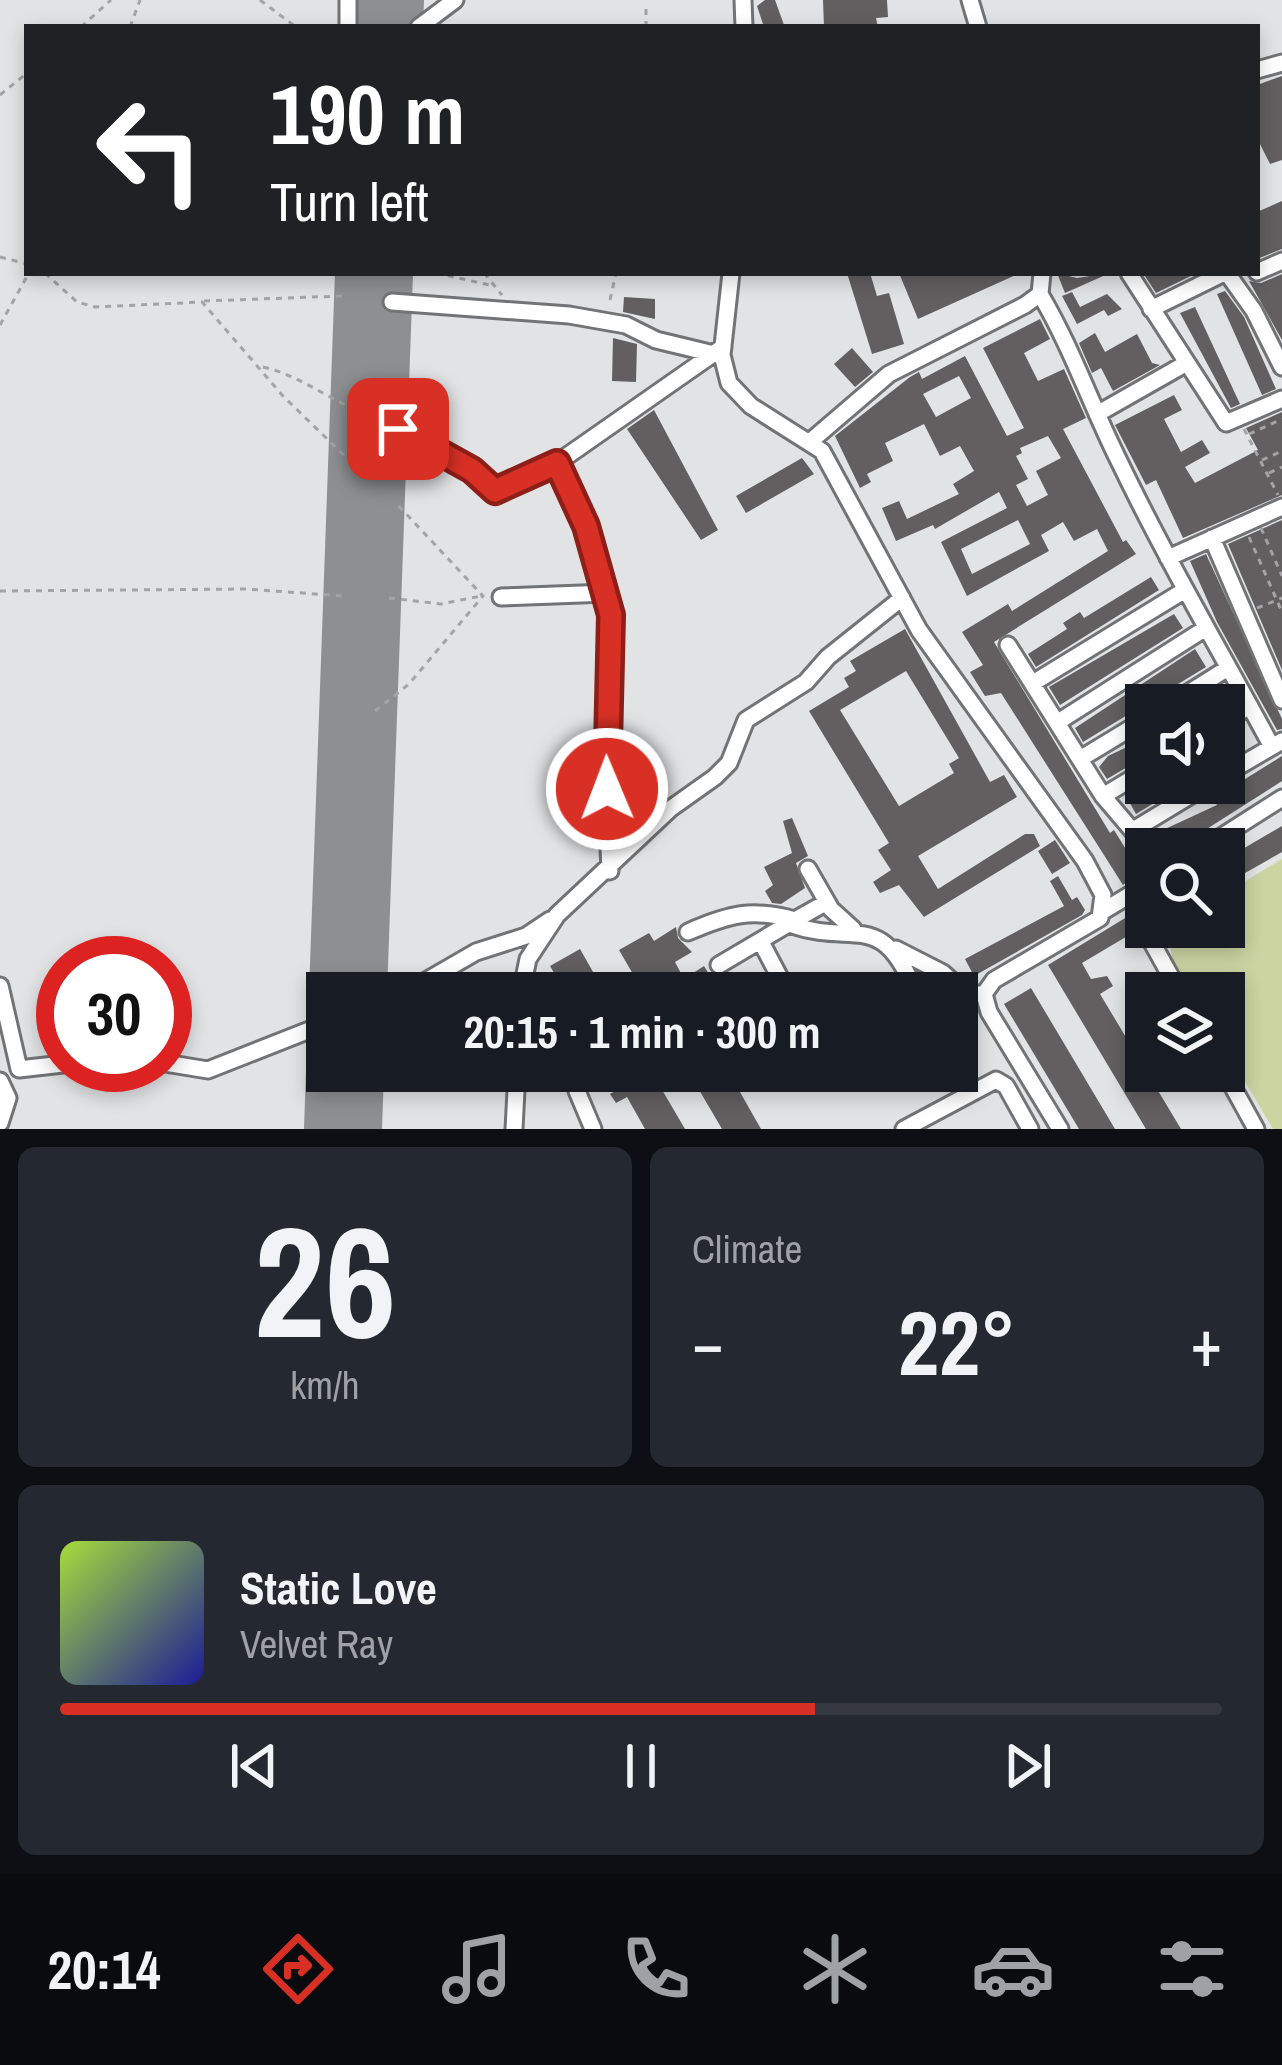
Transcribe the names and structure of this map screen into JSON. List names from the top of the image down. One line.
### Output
{"page":{"turn":["190 m","Turn left"],"limit":"30","trip":"20:15 · 1 min · 300 m","tile":[["26","km/h"],"Climate"],"heat":["−","22°","+"],"song":["Static Love","Velvet Ray"],"tabs":"20:14"}}
